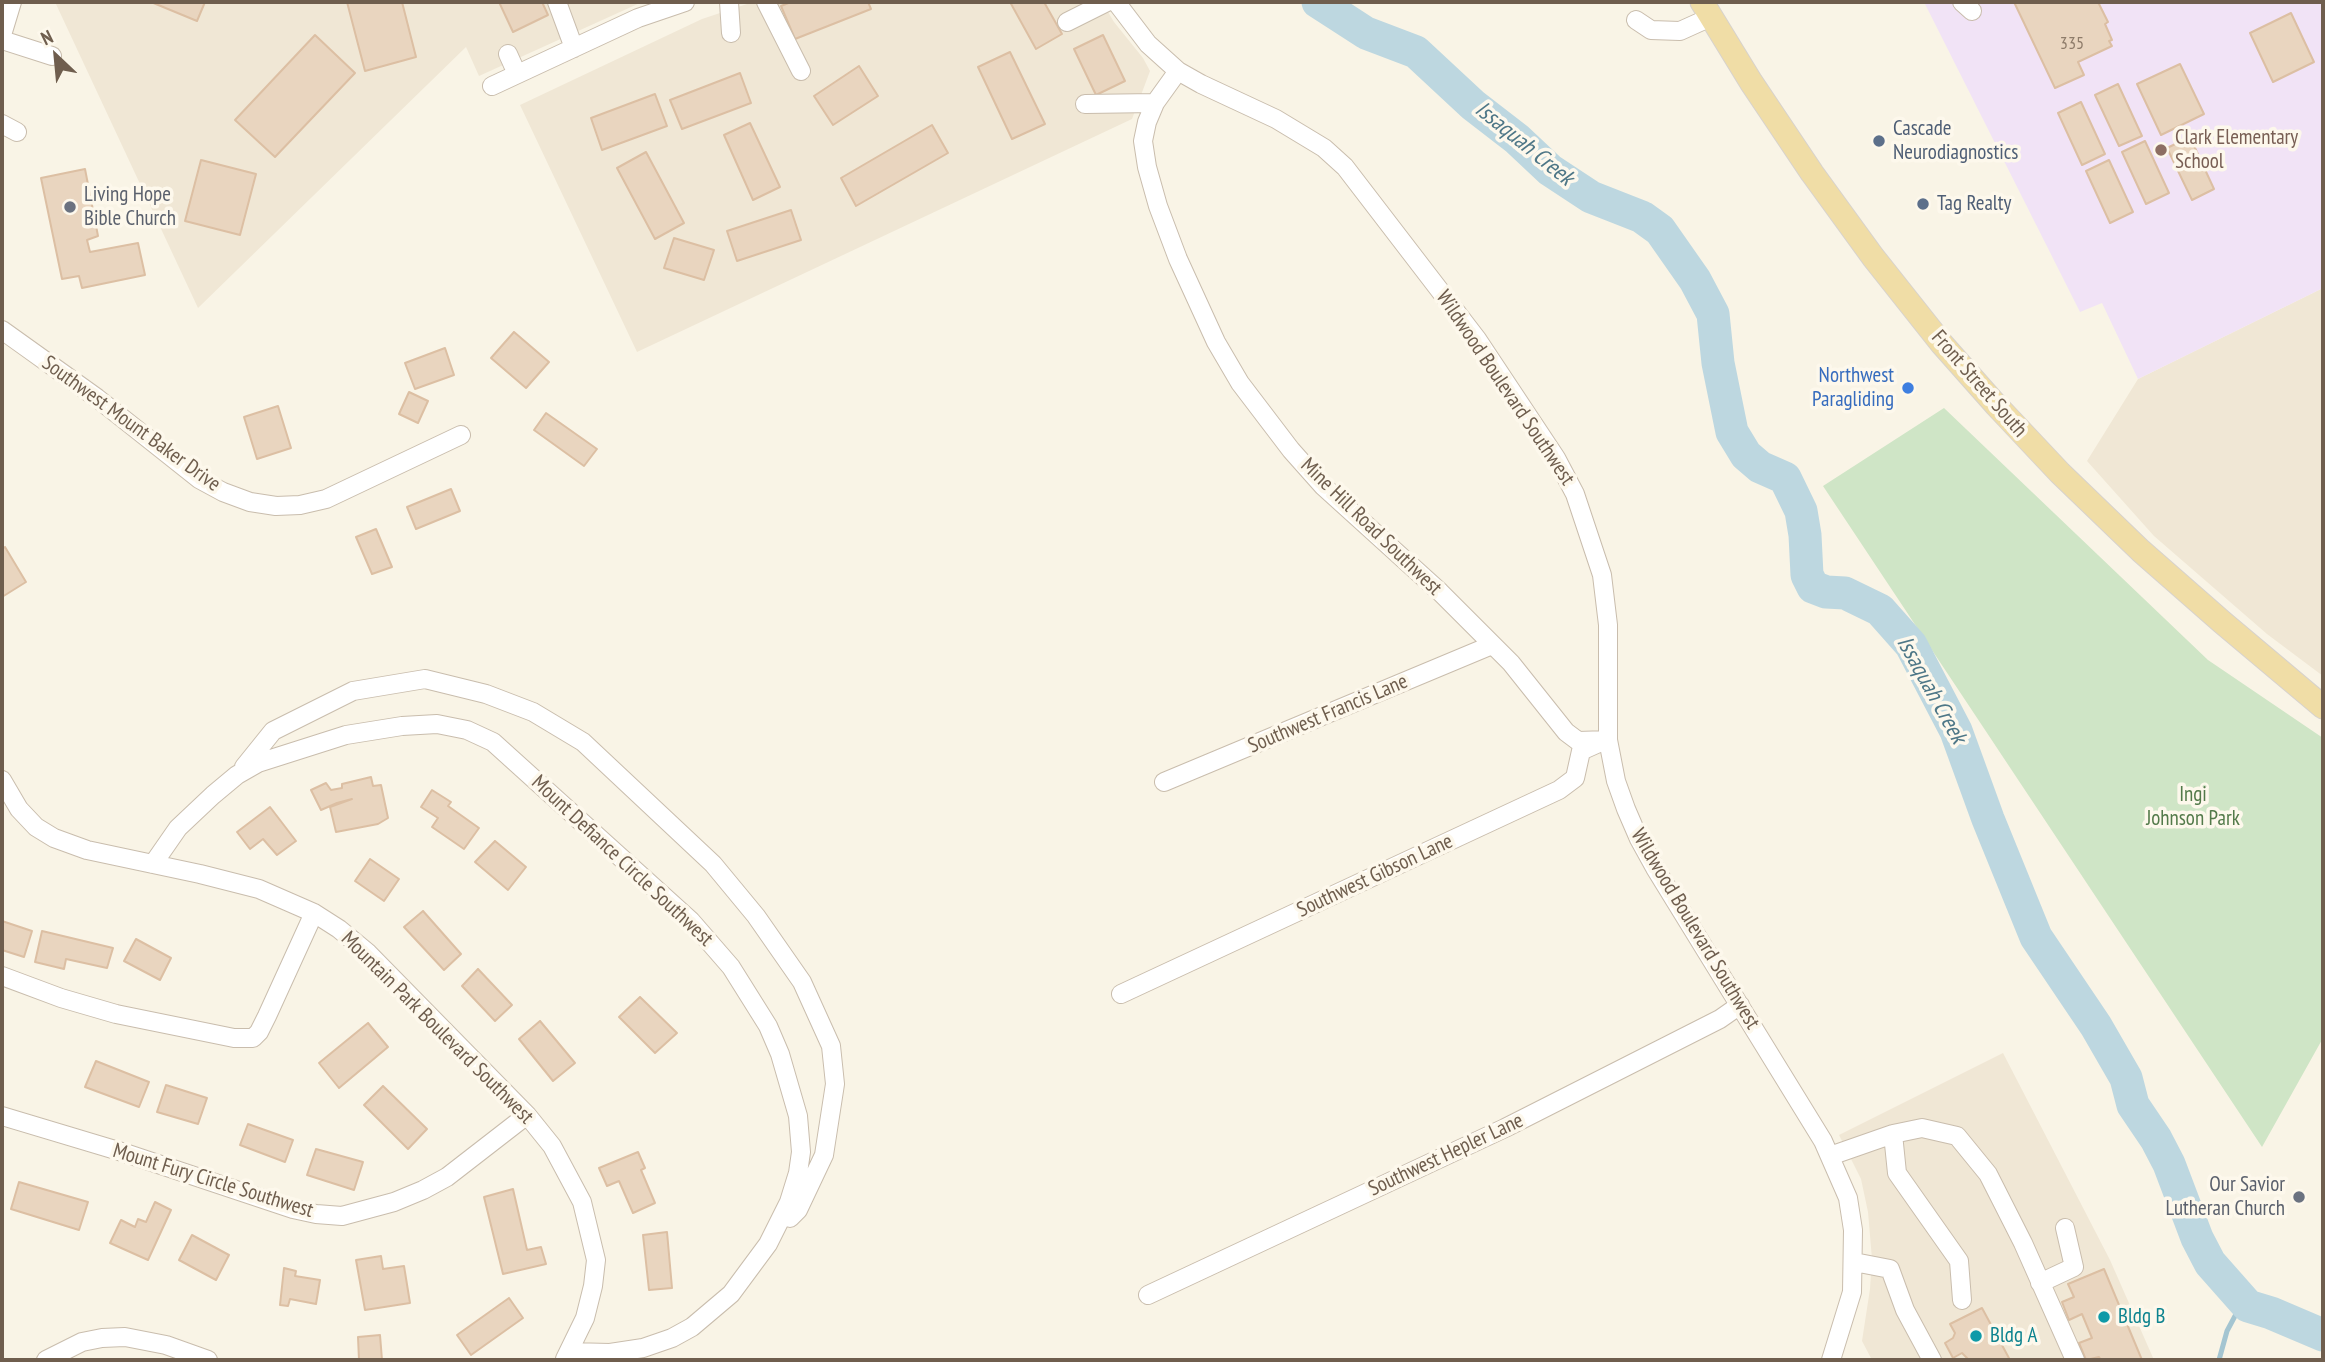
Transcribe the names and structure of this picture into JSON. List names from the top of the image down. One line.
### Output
{"streets":{"main road":["Front Street South"],"street":["Wildwood Boulevard Southwest","Southwest Mount Baker Drive","Mine Hill Road Southwest","Southwest Francis Lane","Mount Defiance Circle Southwest","Southwest Gibson Lane","Mountain Park Boulevard Southwest","Southwest Hepler Lane","Mount Fury Circle Southwest"]},"crossings":[["Wildwood Boulevard Southwest","Mine Hill Road Southwest"],["Wildwood Boulevard Southwest","Southwest Gibson Lane"],["Wildwood Boulevard Southwest","Southwest Hepler Lane"],["Mine Hill Road Southwest","Southwest Francis Lane"],["Mine Hill Road Southwest","Southwest Gibson Lane"],["Mount Defiance Circle Southwest","Mountain Park Boulevard Southwest"],["Mountain Park Boulevard Southwest","Mount Fury Circle Southwest"]],"water":["Issaquah Creek"],"parks":["Ingi Johnson Park"],"places":["Cascade Neurodiagnostics","Clark Elementary School","Tag Realty","Living Hope Bible Church","Northwest Paragliding","Our Savior Lutheran Church","Bldg B","Bldg A"],"house_numbers":["335"],"north":"top left"}
